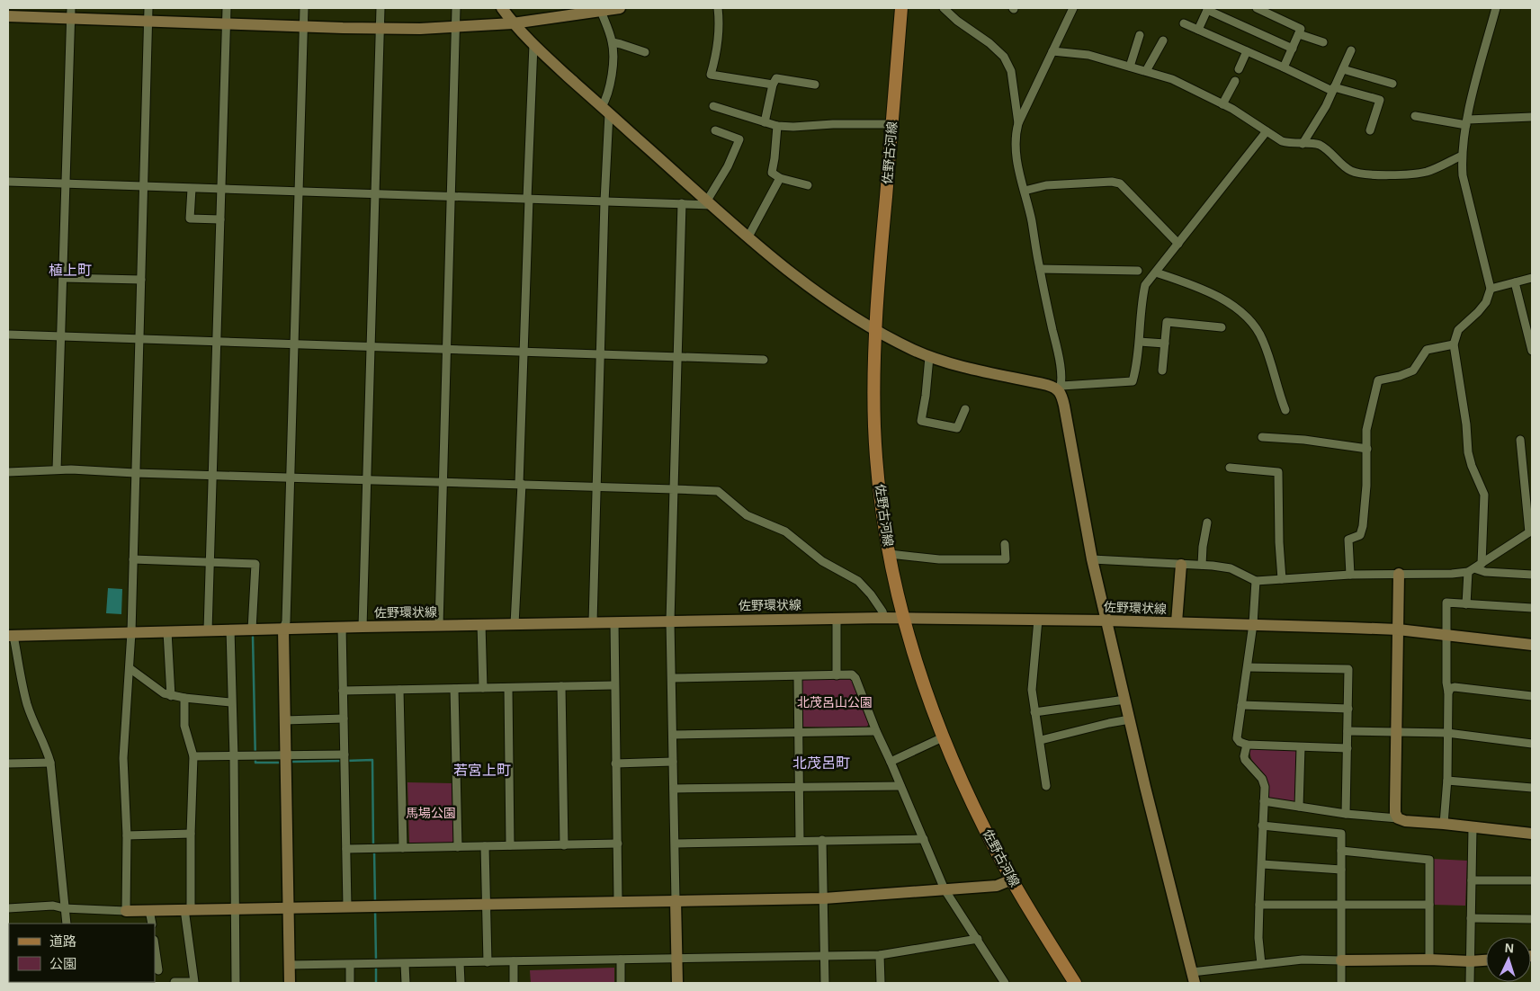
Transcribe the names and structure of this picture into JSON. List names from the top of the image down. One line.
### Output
{"streets":{"main road":["佐野古河線"],"street":["佐野環状線"]},"crossings":[["佐野古河線","佐野環状線"]],"districts":["植上町","北茂呂町","若宮上町"],"parks":["北茂呂山公園","馬場公園"],"legend":["道路","公園"],"north":"top"}
